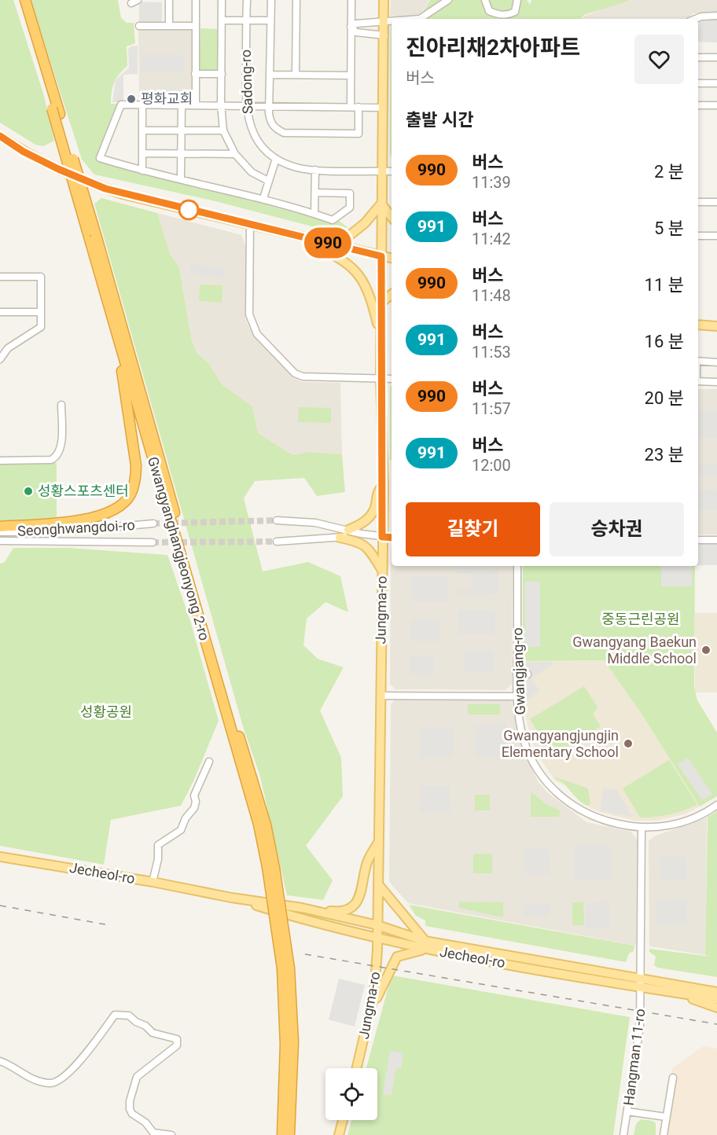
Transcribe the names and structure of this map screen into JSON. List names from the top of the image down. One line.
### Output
{"streets":{"highway":["Gwangyanghangjeonyong 2-ro"],"main road":["Jungma-ro","Jecheol-ro"],"street":["Sadong-ro","Seonghwangdoi-ro","Gwangjang-ro","Hangman 11-ro"]},"crossings":[["Sadong-ro","Jungma-ro"],["Jungma-ro","Jecheol-ro"],["Gwangjang-ro","Hangman 11-ro"],["Jecheol-ro","Hangman 11-ro"]],"parks":["중동근린공원","성황공원"],"places":["평화교회","성황스포츠센터","Gwangyang Baekun Middle School","Gwangyangjungjin Elementary School"],"lines":["bus line 990"],"page":{"on_map":"990","heading":[["진아리채2차아파트","버스"],"출발 시간"],"list":[{"mark":"990","name":"버스","note":"11:39","value":"2 분"},{"mark":"991","name":"버스","note":"11:42","value":"5 분"},{"mark":"990","name":"버스","note":"11:48","value":"11 분"},{"mark":"991","name":"버스","note":"11:53","value":"16 분"},{"mark":"990","name":"버스","note":"11:57","value":"20 분"},{"mark":"991","name":"버스","note":"12:00","value":"23 분"}],"buttons":["길찾기","승차권"]}}
